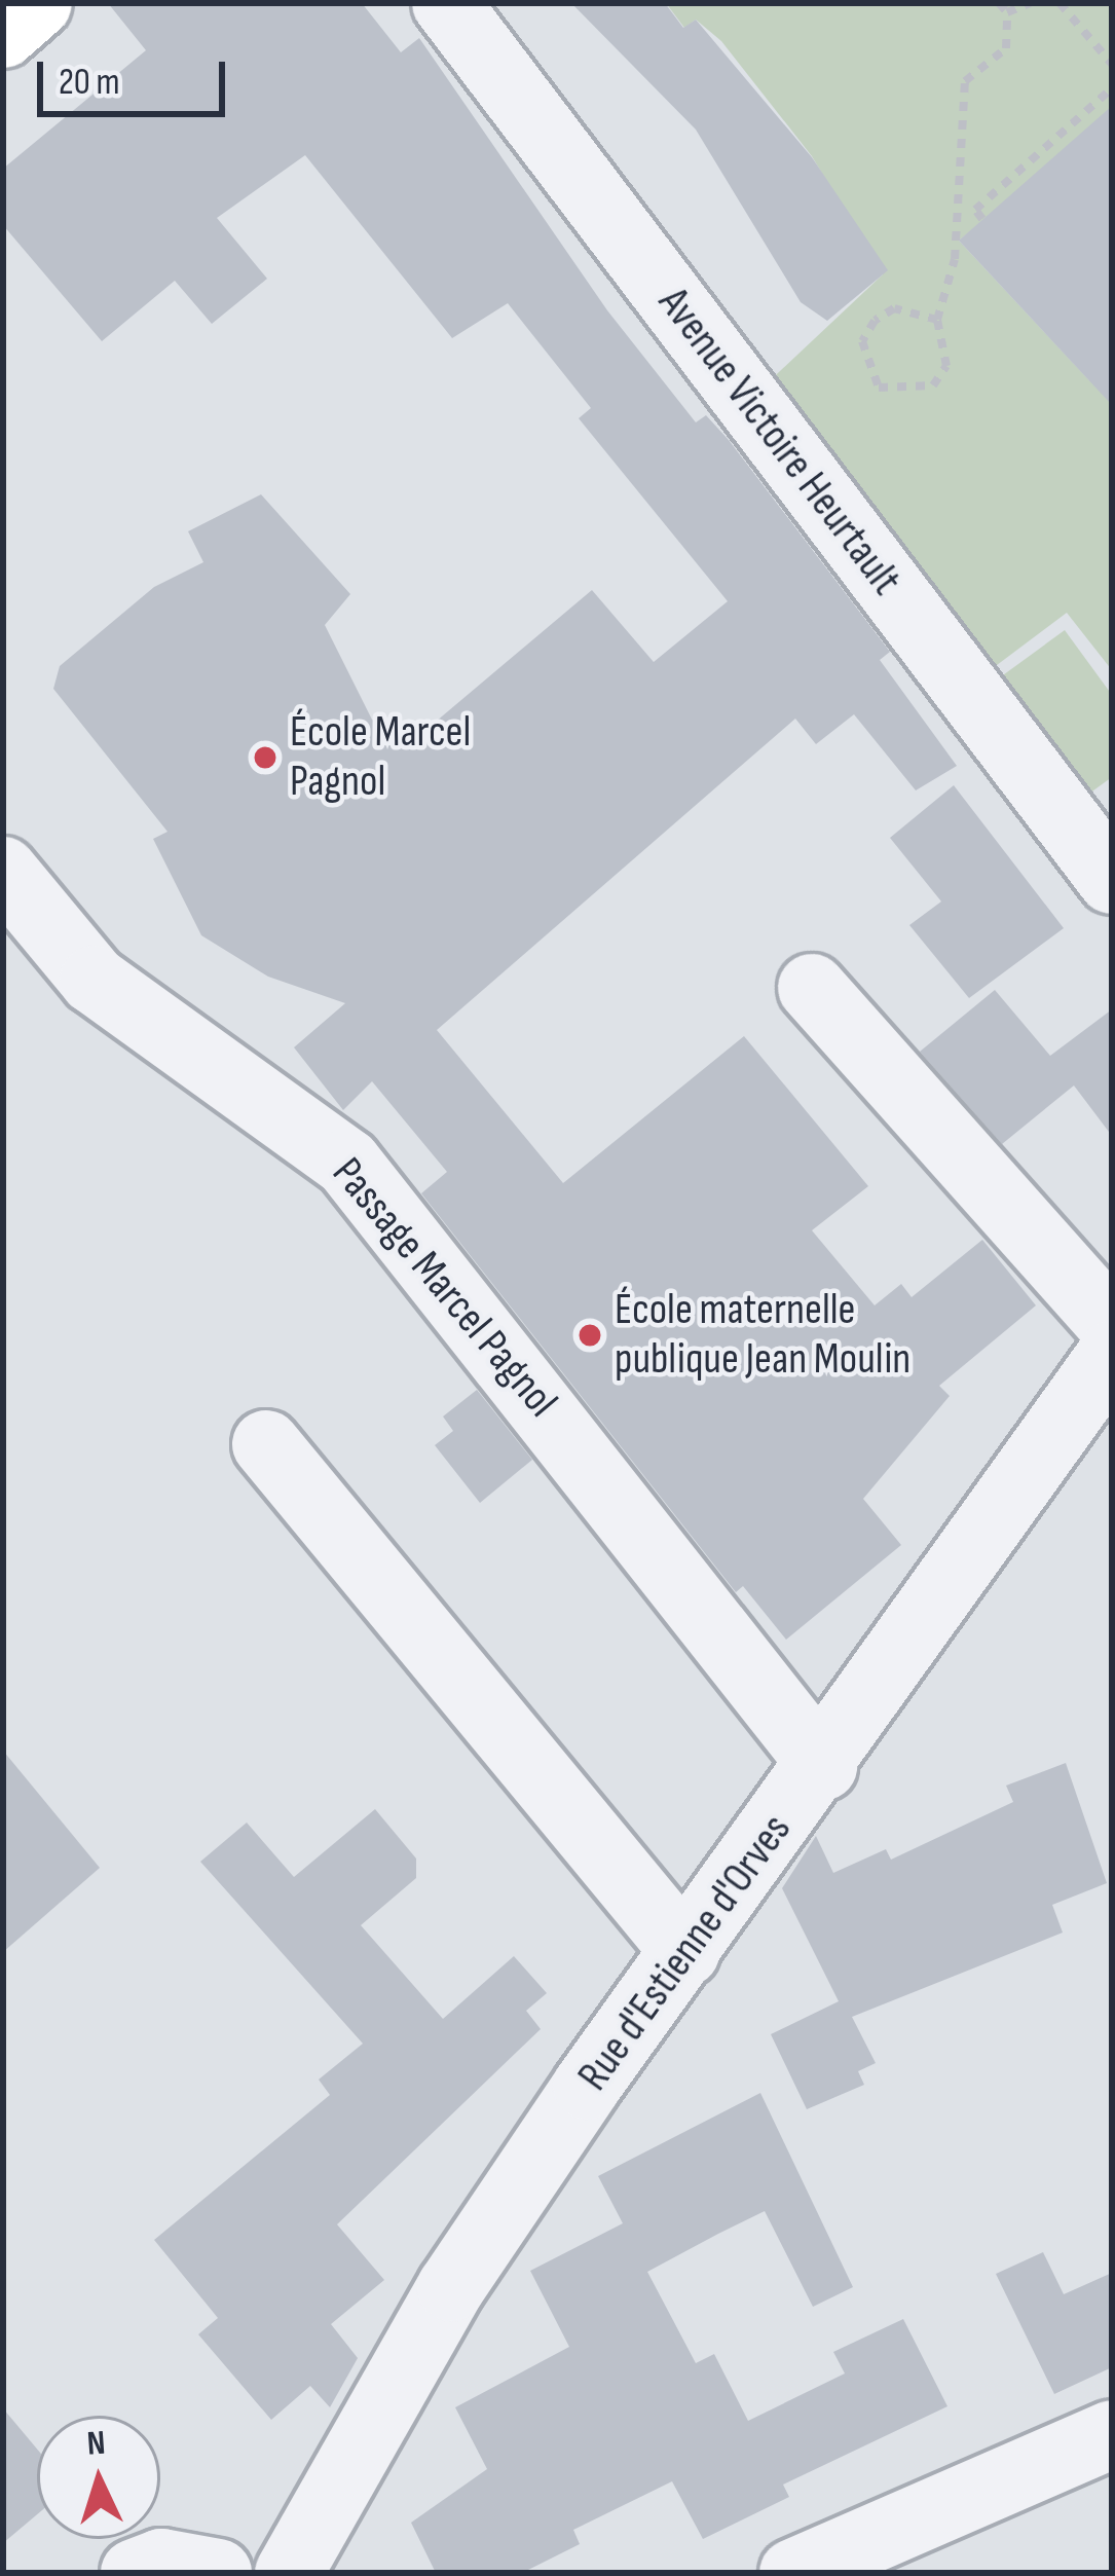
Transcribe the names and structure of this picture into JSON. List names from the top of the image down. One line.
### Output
{"streets":{"street":["Avenue Victoire Heurtault","Passage Marcel Pagnol","Rue d'Estienne d'Orves"]},"crossings":[["Passage Marcel Pagnol","Rue d'Estienne d'Orves"]],"places":["École Marcel Pagnol","École maternelle publique Jean Moulin"],"scale_bar":"20 m","north":"top"}
